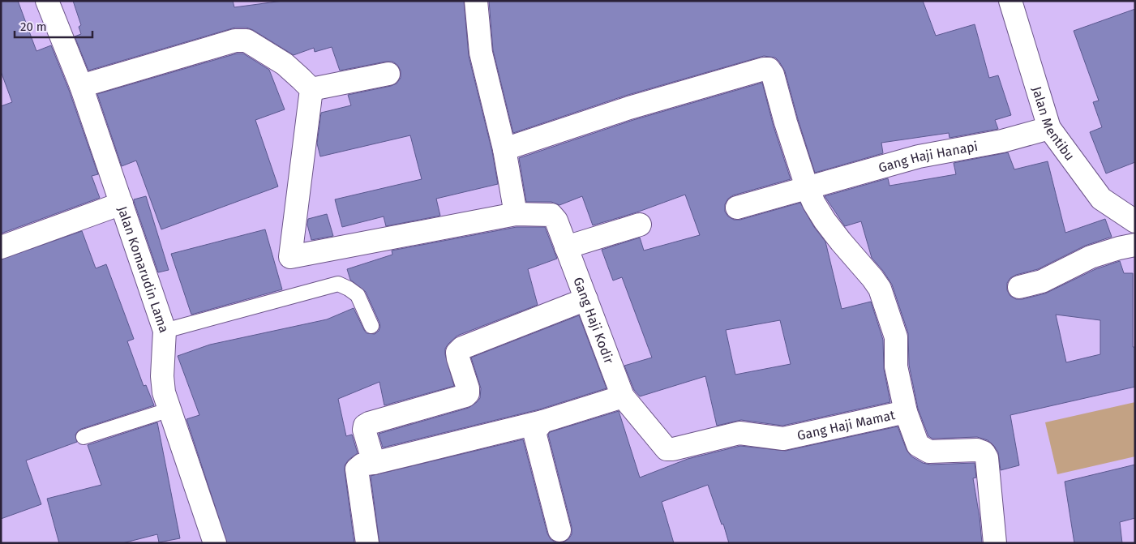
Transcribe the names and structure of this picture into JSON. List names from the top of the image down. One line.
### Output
{"streets":{"street":["Jalan Mentibu","Gang Haji Hanapi","Jalan Komarudin Lama","Gang Haji Kodir","Gang Haji Mamat"]},"crossings":[["Jalan Mentibu","Gang Haji Hanapi"],["Gang Haji Kodir","Gang Haji Mamat"]],"scale_bar":"20 m"}
